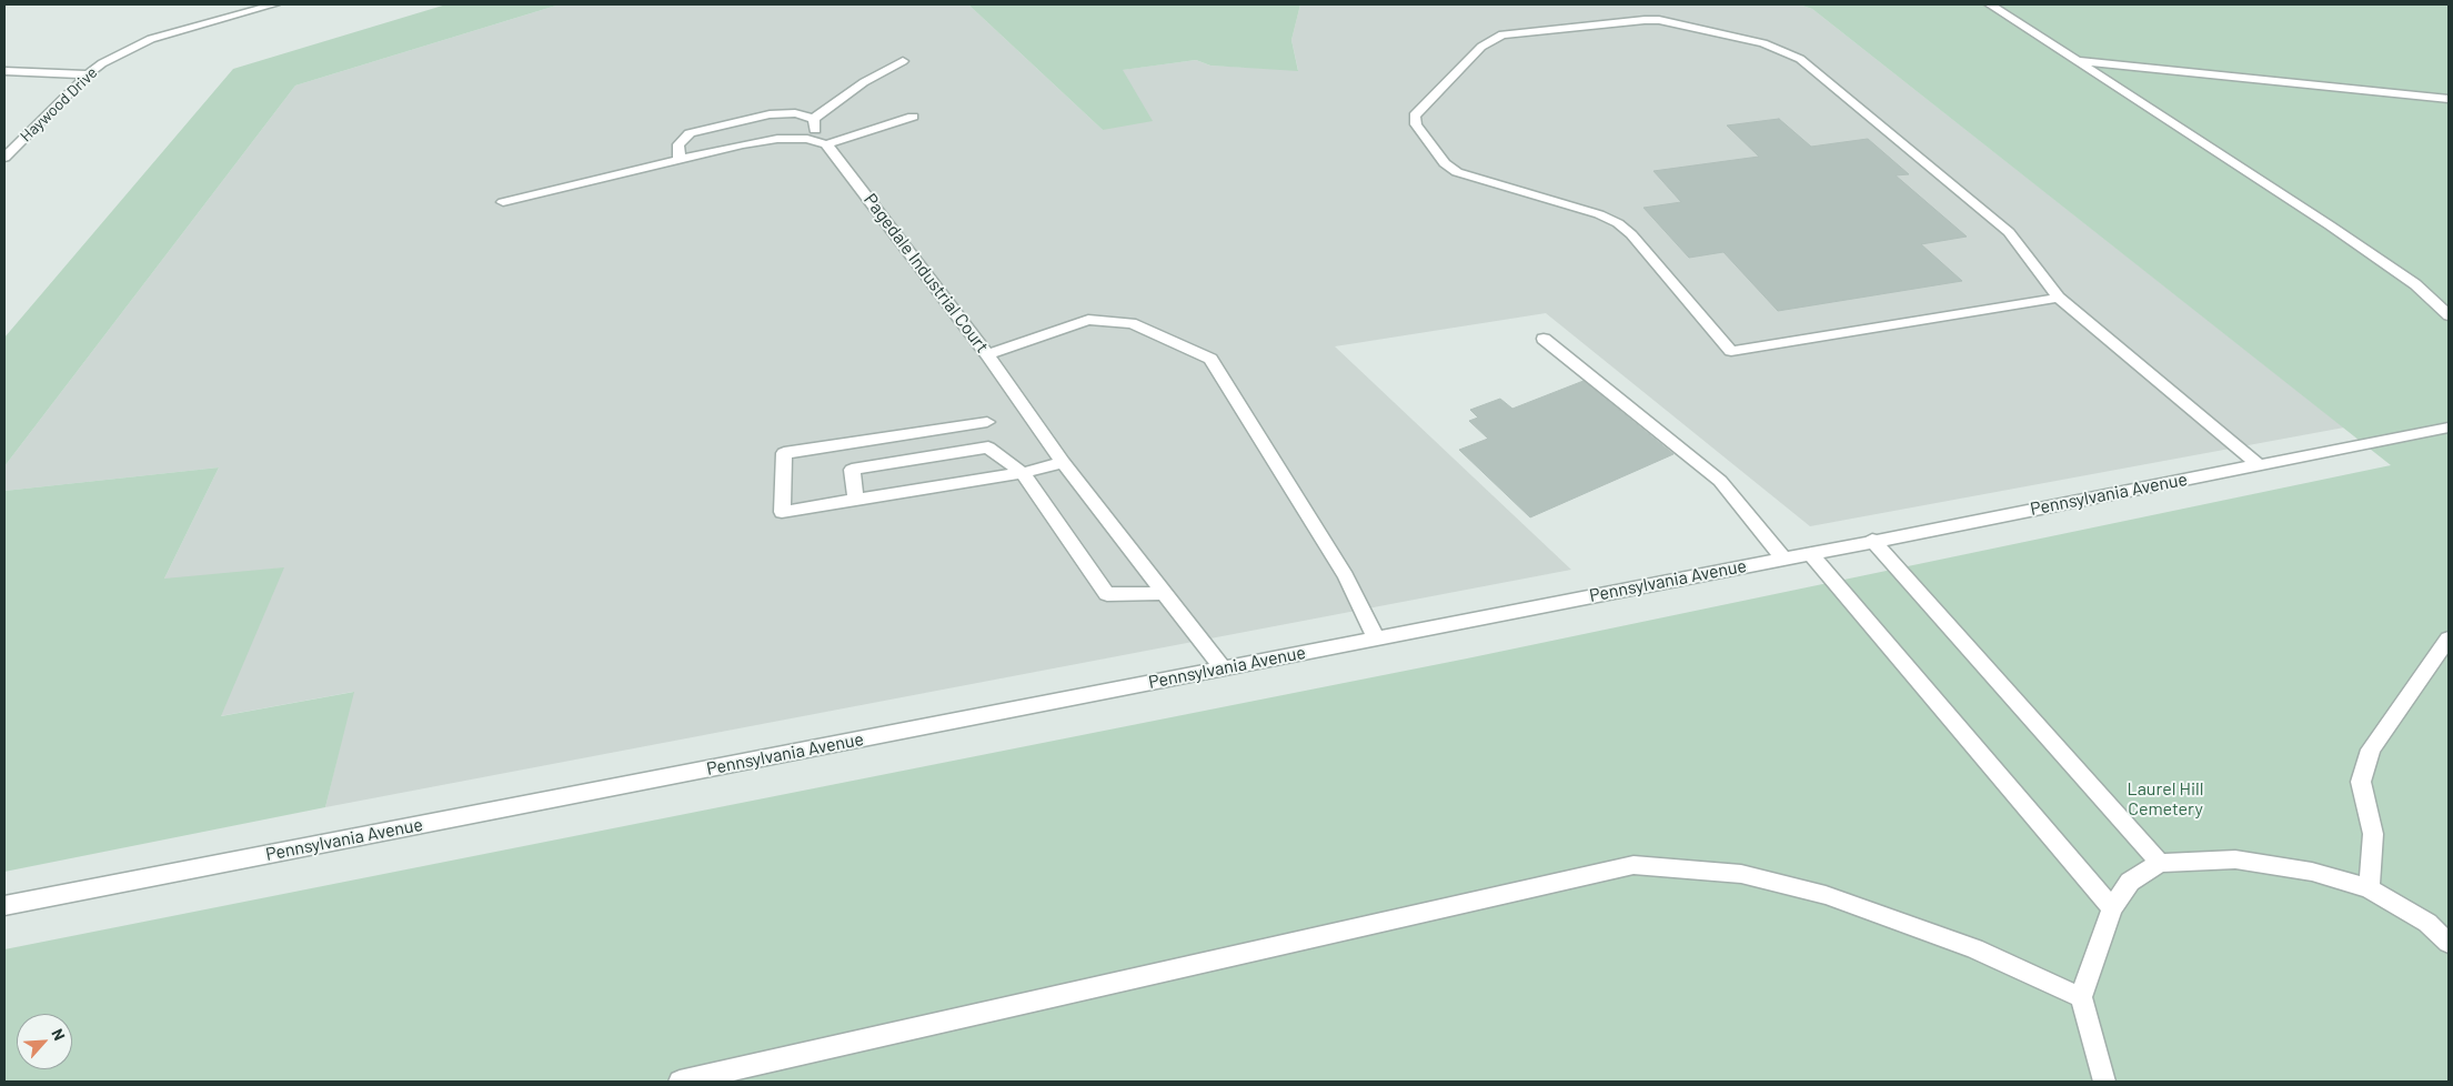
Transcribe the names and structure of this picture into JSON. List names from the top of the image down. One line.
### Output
{"streets":{"street":["Haywood Drive","Pagedale Industrial Court","Pennsylvania Avenue"]},"crossings":[["Pagedale Industrial Court","Pennsylvania Avenue"]],"parks":["Laurel Hill Cemetery"],"north":"top right"}
